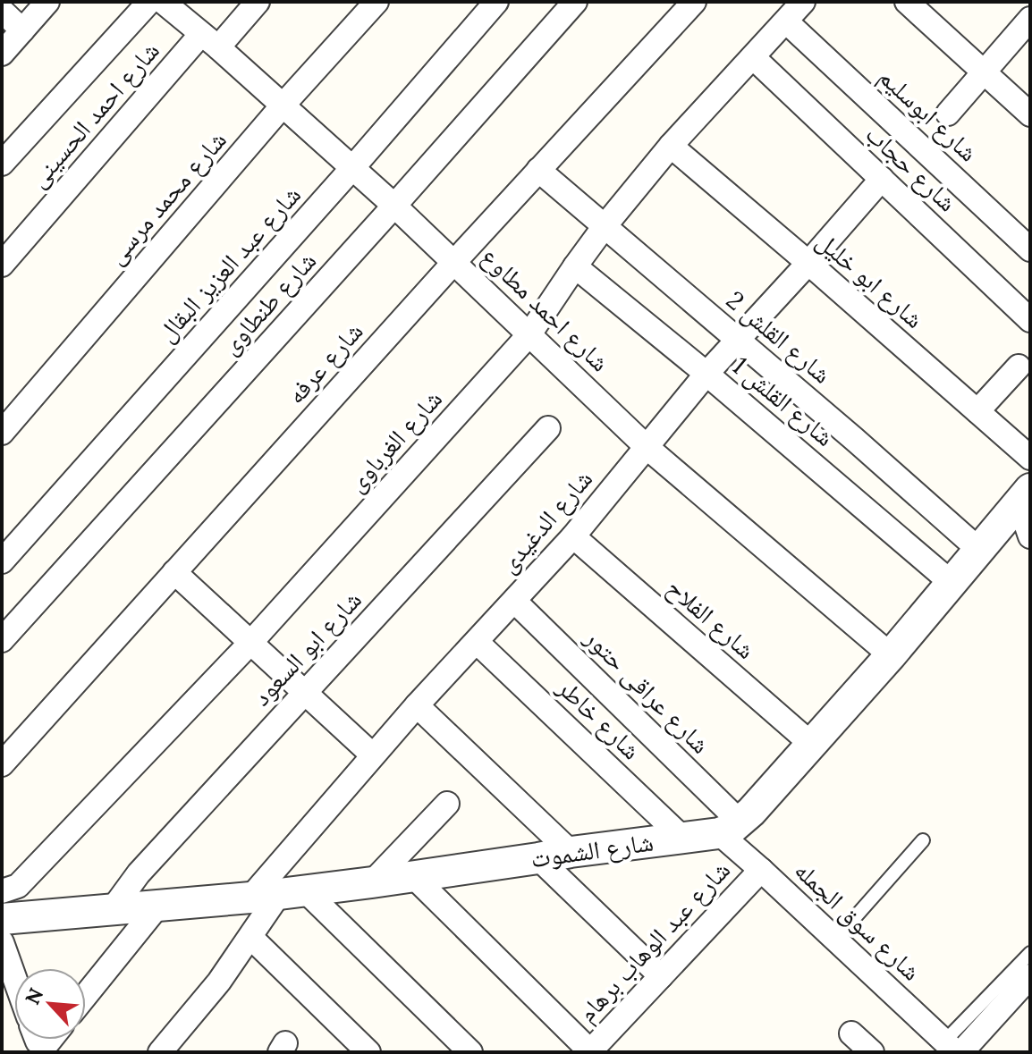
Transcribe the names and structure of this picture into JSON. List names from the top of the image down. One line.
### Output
{"streets":{"street":["شارع احمد الحسينى","شارع ابوسليم","شارع حجاب","شارع محمد مرسى","شارع عبد العزيز البقال","شارع ابو خليل","شارع طنطاوى","شارع احمد مطاوع","شارع القلش 2","شارع عرفه","شارع القلش 1","شارع الغرباوى","شارع الدغيدى","شارع الفلاح","شارع ابو السعود","شارع عراقى حتور","شارع خاطر","شارع الشموت","شارع سوق الجمله","شارع عبد الوهاب برهام"]},"crossings":[["شارع احمد الحسينى","شارع احمد مطاوع"],["شارع ابوسليم","شارع الغرباوى"],["شارع حجاب","شارع الغرباوى"],["شارع حجاب","شارع الدغيدى"],["شارع محمد مرسى","شارع احمد مطاوع"],["شارع عبد العزيز البقال","شارع احمد مطاوع"],["شارع ابو خليل","شارع الغرباوى"],["شارع ابو خليل","شارع الدغيدى"],["شارع طنطاوى","شارع احمد مطاوع"],["شارع احمد مطاوع","شارع عرفه"],["شارع احمد مطاوع","شارع الغرباوى"],["شارع احمد مطاوع","شارع الدغيدى"],["شارع القلش 2","شارع عرفه"],["شارع القلش 2","شارع الغرباوى"],["شارع القلش 2","شارع الدغيدى"],["شارع القلش 1","شارع الغرباوى"],["شارع القلش 1","شارع الدغيدى"],["شارع الدغيدى","شارع الفلاح"],["شارع الدغيدى","شارع عراقى حتور"],["شارع الدغيدى","شارع خاطر"],["شارع الدغيدى","شارع الشموت"],["شارع ابو السعود","شارع الشموت"],["شارع عراقى حتور","شارع الشموت"],["شارع عراقى حتور","شارع سوق الجمله"],["شارع خاطر","شارع الشموت"],["شارع الشموت","شارع سوق الجمله"],["شارع سوق الجمله","شارع عبد الوهاب برهام"]],"north":"top left"}
